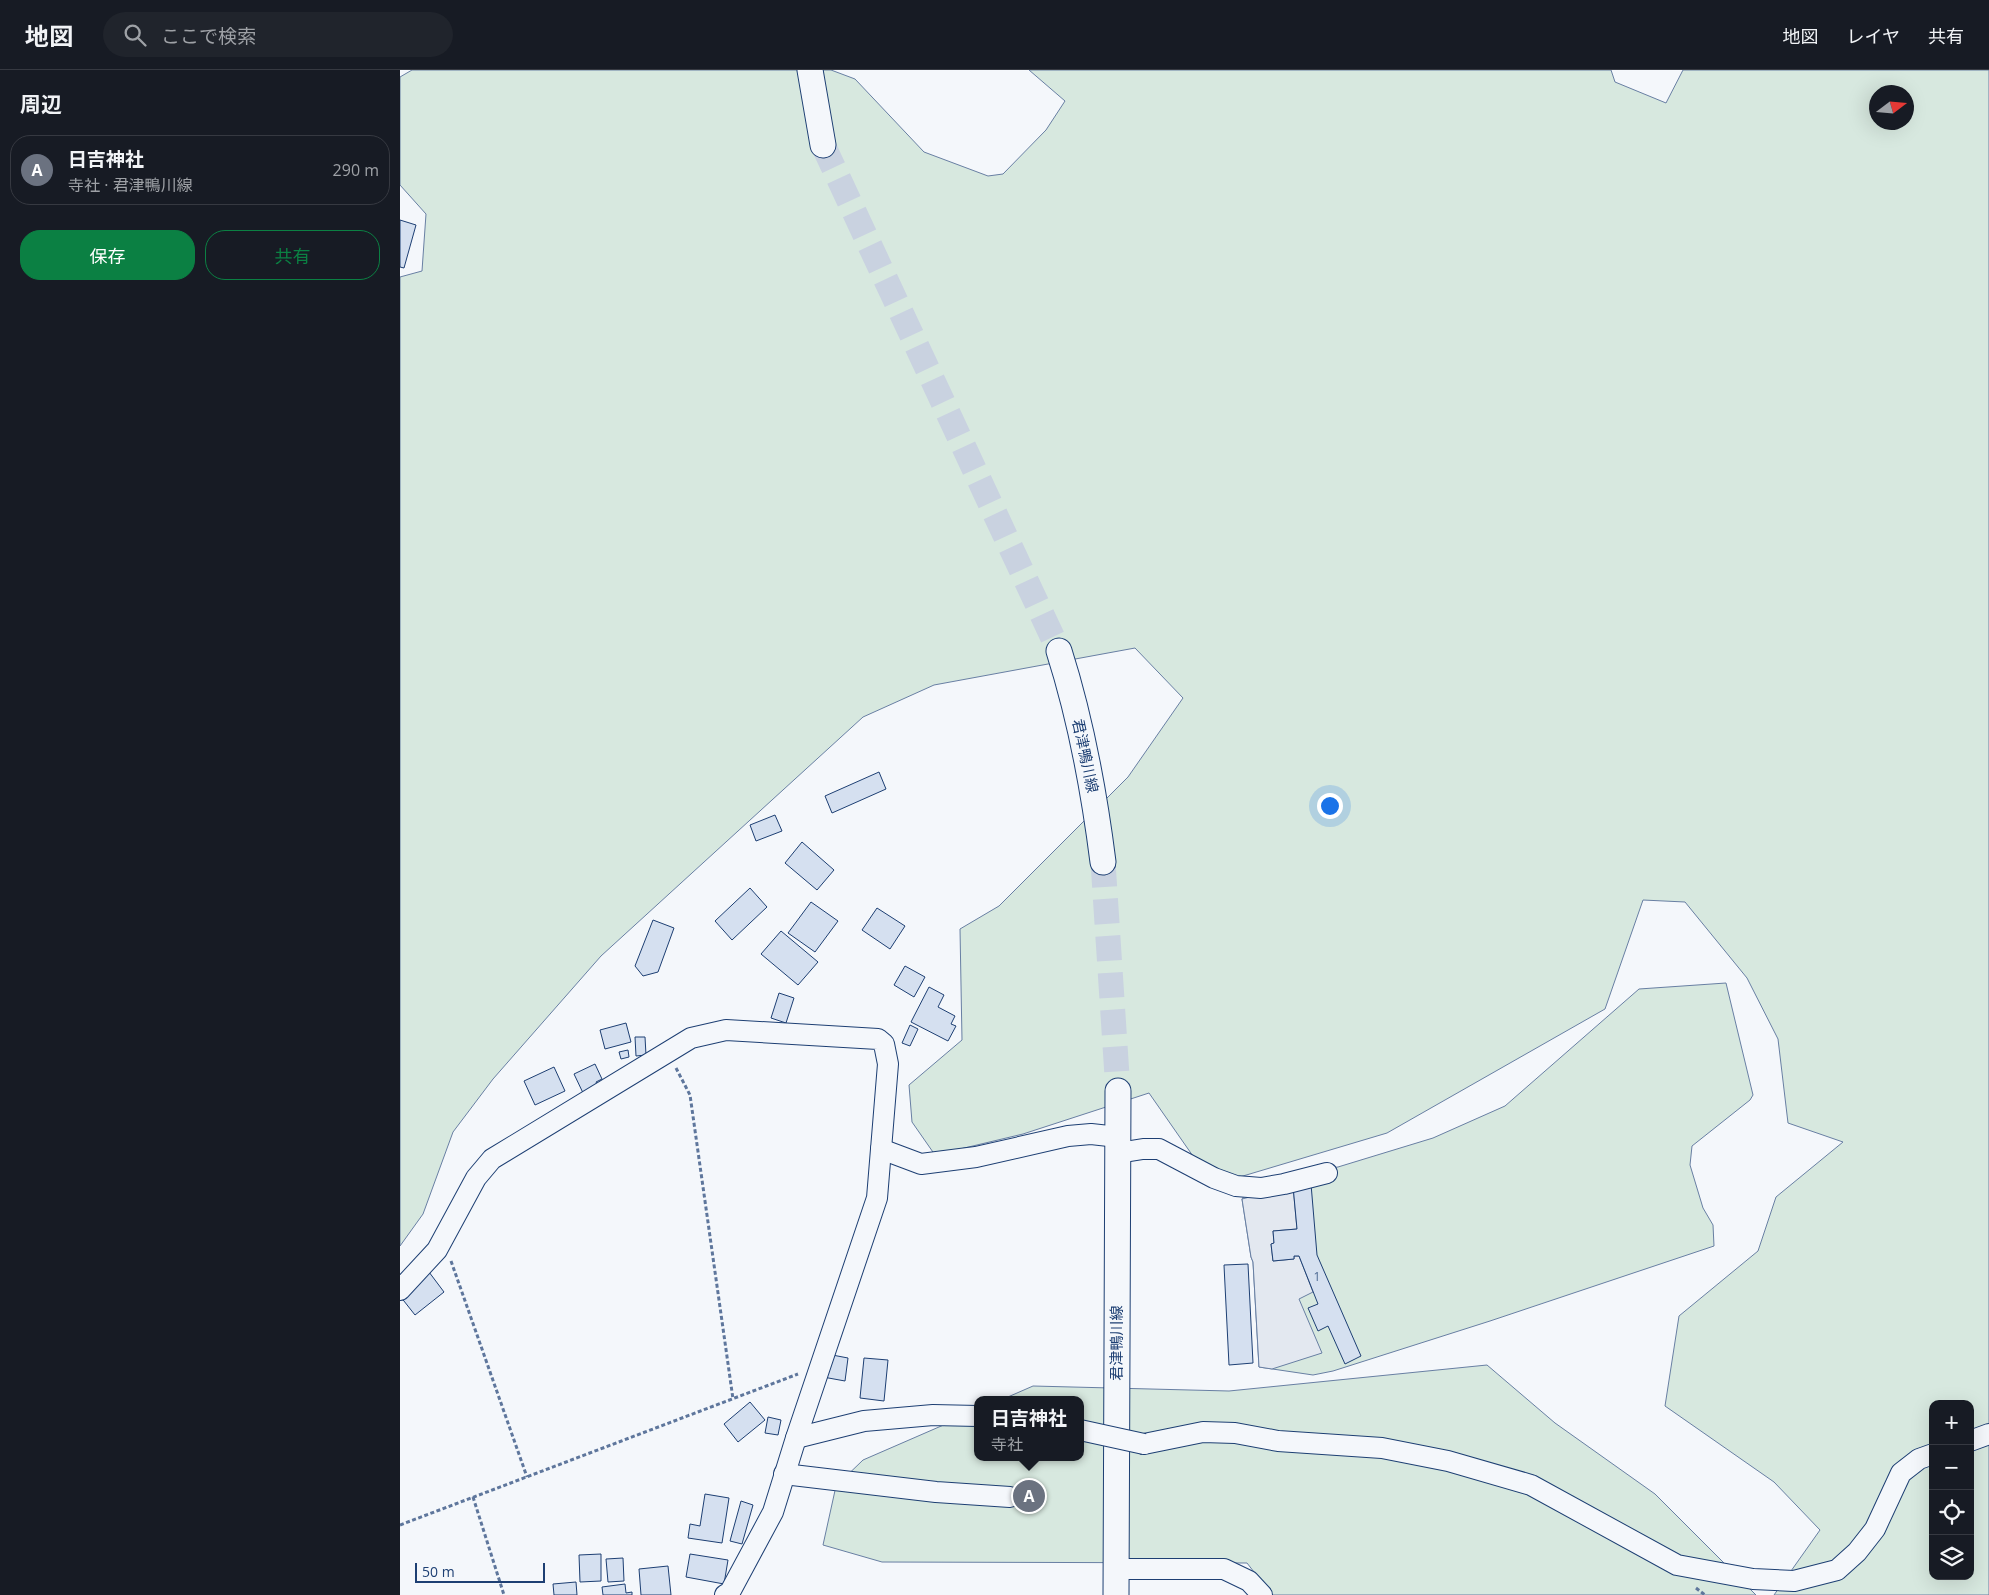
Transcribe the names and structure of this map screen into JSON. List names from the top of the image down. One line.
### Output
{"streets":{"main road":["君津鴨川線"]},"house_numbers":["1"],"scale_bar":"50 m","north":"right","page":{"header":"地図","search":"ここで検索","nav":["地図","レイヤ","共有"],"heading":"周辺","list":[{"mark":"A","name":"日吉神社","note":"寺社 · 君津鴨川線","value":"290 m"}],"buttons":["保存","共有"],"popup":["日吉神社","寺社"],"map_buttons":["+","−"],"pins":"A","scale":"50 m"}}
